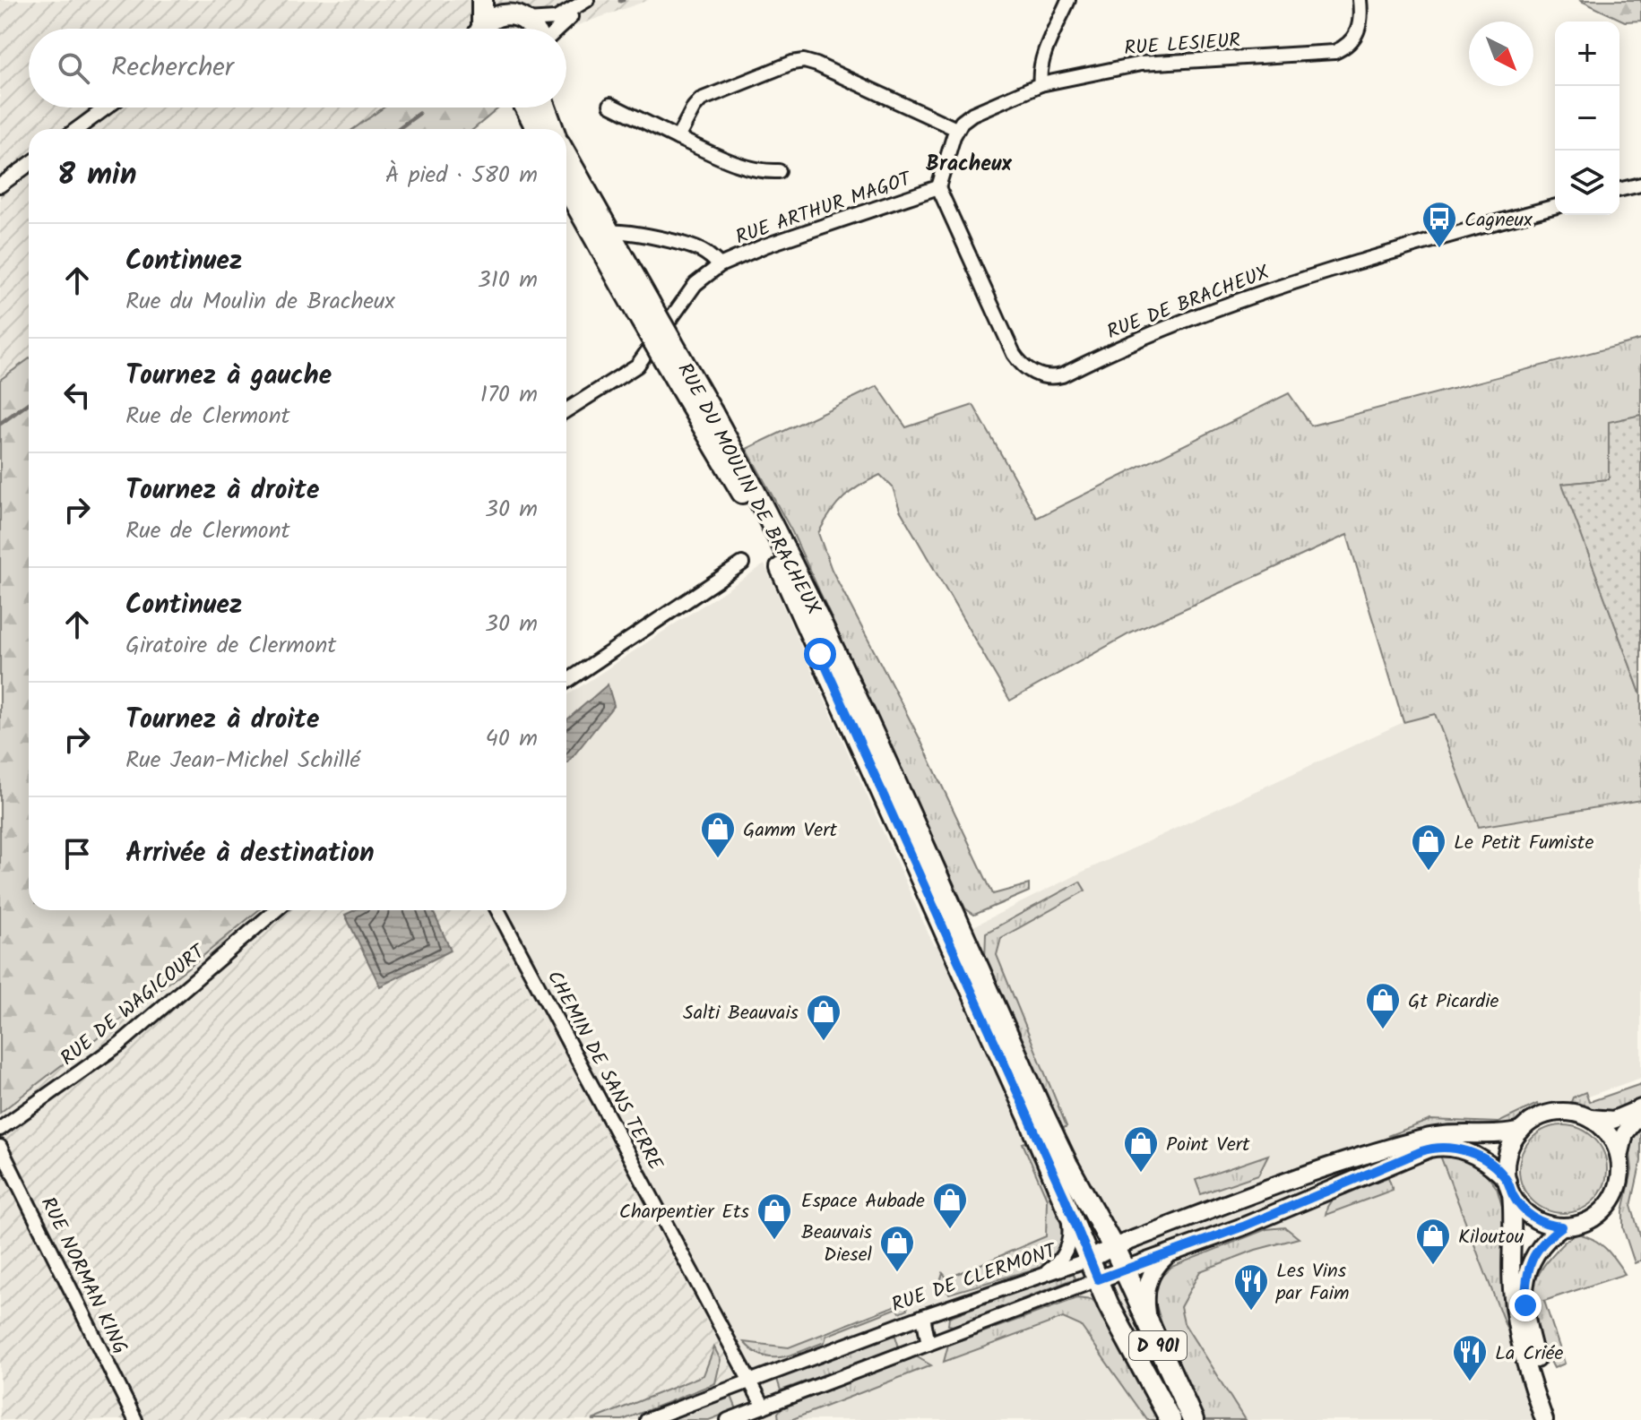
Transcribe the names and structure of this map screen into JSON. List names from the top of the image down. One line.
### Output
{"streets":{"main road":["RUE DU MOULIN DE BRACHEUX","RUE DE CLERMONT","D 901"],"street":["RUE LESIEUR","RUE ARTHUR MAGOT","RUE DE BRACHEUX","RUE DE WAGICOURT","CHEMIN DE SANS TERRE","RUE NORMAN KING"]},"crossings":[["RUE ARTHUR MAGOT","RUE DE BRACHEUX"],["RUE ARTHUR MAGOT","RUE DU MOULIN DE BRACHEUX"],["RUE DU MOULIN DE BRACHEUX","RUE DE CLERMONT"],["RUE DU MOULIN DE BRACHEUX","D 901"],["CHEMIN DE SANS TERRE","RUE DE CLERMONT"]],"districts":["Bracheux"],"places":{"bus stop":["Cagneux"],"shop":["Gamm Vert","Le Petit Fumiste","Gt Picardie","Salti Beauvais","Point Vert","Espace Aubade","Charpentier Ets","Kiloutou","Beauvais Diesel"],"restaurant":["Les Vins par Faim","La Criée"]},"north":"bottom right","page":{"map_buttons":["+","−"],"search":"Rechercher","heading":["8 min","À pied · 580 m"],"list":[["Continuez","Rue du Moulin de Bracheux","310 m"],["Tournez à gauche","Rue de Clermont","170 m"],["Tournez à droite","Rue de Clermont","30 m"],["Continuez","Giratoire de Clermont","30 m"],["Tournez à droite","Rue Jean-Michel Schillé","40 m"],"Arrivée à destination"]}}
